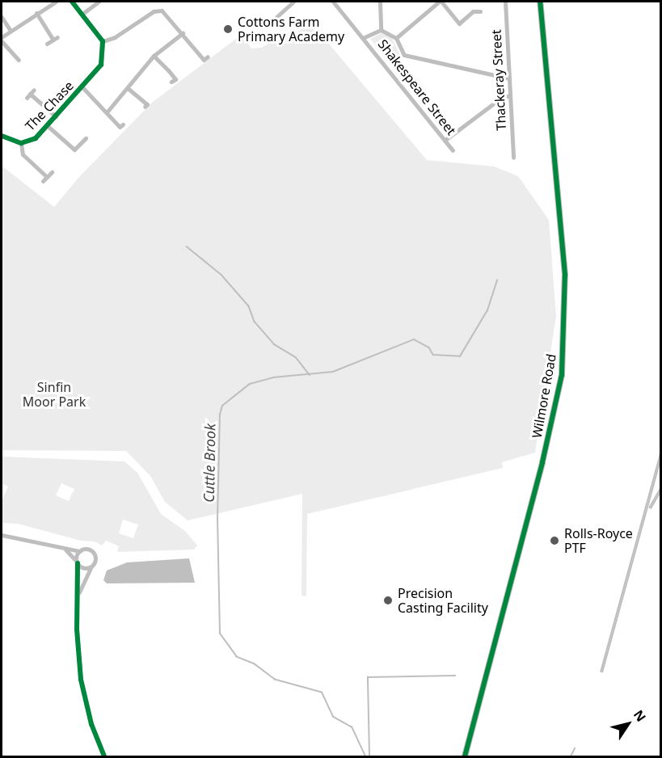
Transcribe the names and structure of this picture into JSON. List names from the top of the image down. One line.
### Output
{"streets":{"street":["Thackeray Street","Shakespeare Street","The Chase","Wilmore Road"]},"crossings":[["Thackeray Street","Shakespeare Street"]],"water":["Cuttle Brook"],"parks":["Sinfin Moor Park"],"places":["Cottons Farm Primary Academy","Rolls-Royce PTF","Precision Casting Facility"],"north":"top right"}
